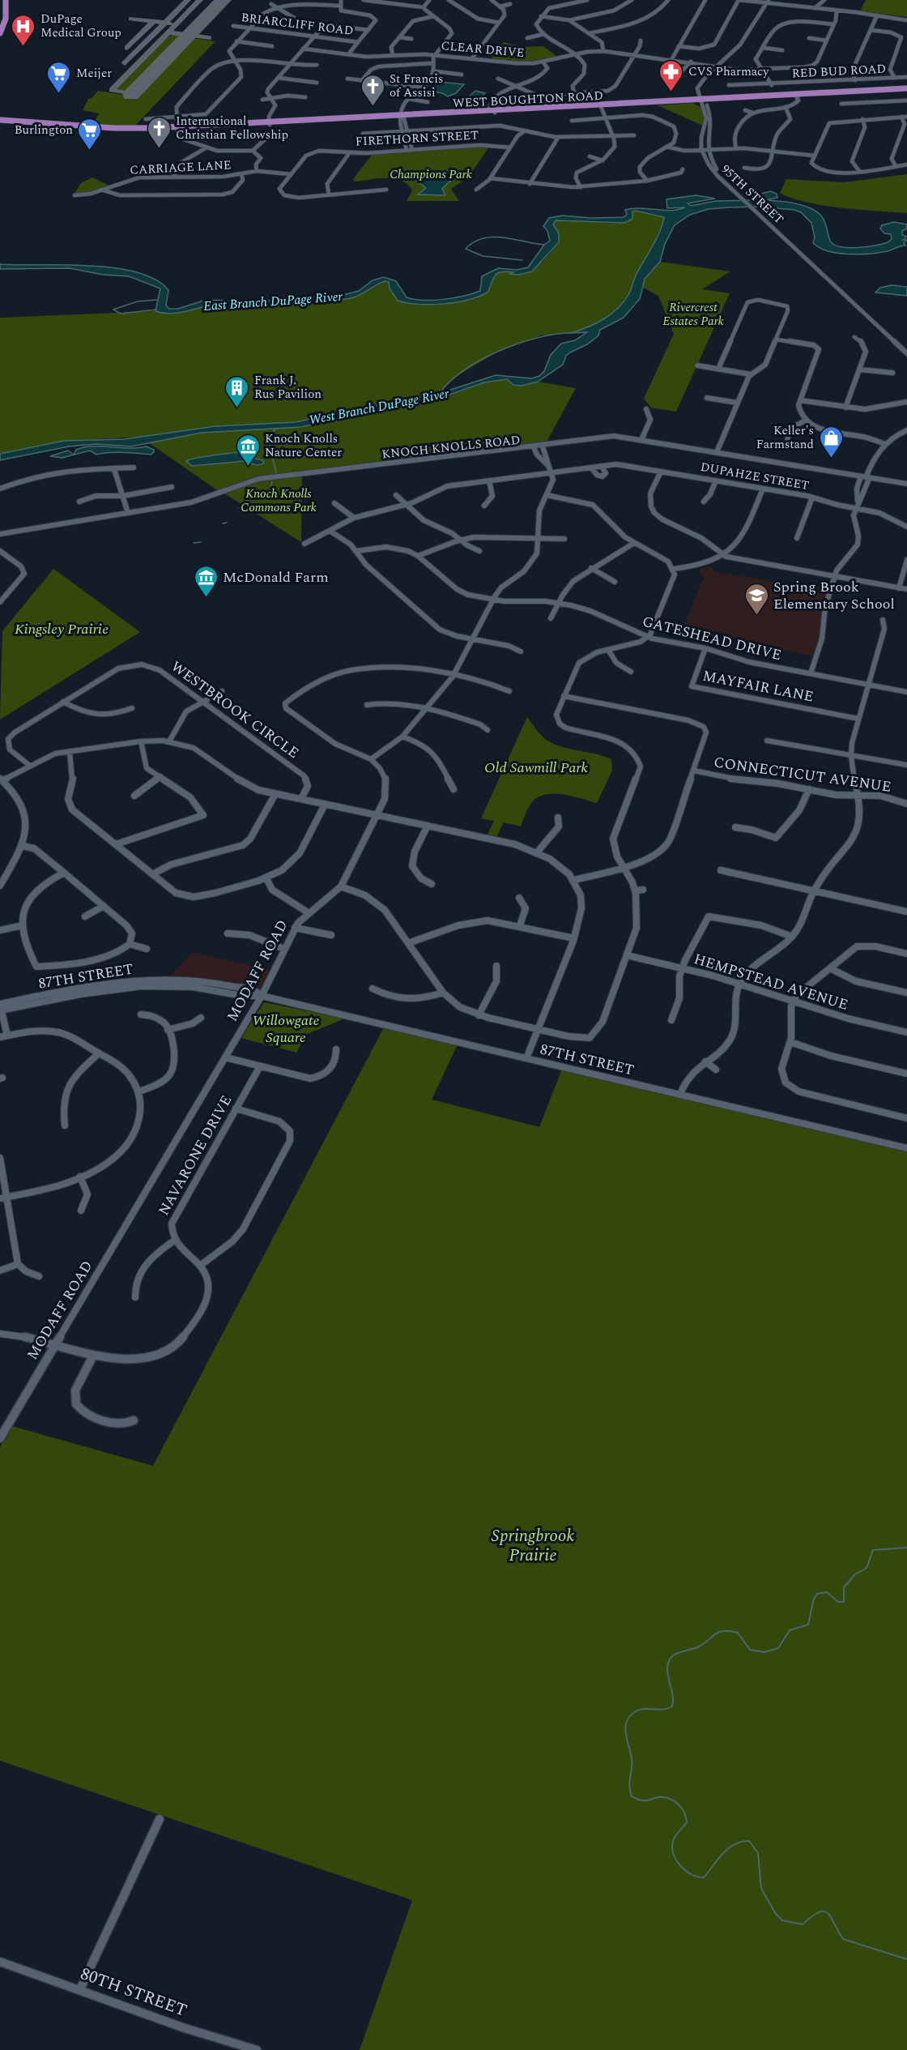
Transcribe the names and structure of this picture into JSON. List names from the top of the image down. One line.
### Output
{"streets":{"main road":["WEST BOUGHTON ROAD"],"street":["BRIARCLIFF ROAD","CLEAR DRIVE","RED BUD ROAD","FIRETHORN STREET","CARRIAGE LANE","95TH STREET","KNOCH KNOLLS ROAD","DUPAHZE STREET","GATESHEAD DRIVE","MAYFAIR LANE","WESTBROOK CIRCLE","CONNECTICUT AVENUE","MODAFF ROAD","87TH STREET","HEMPSTEAD AVENUE","NAVARONE DRIVE","80TH STREET"]},"crossings":[["GATESHEAD DRIVE","MAYFAIR LANE"],["MODAFF ROAD","87TH STREET"]],"water":["East Branch DuPage River","West Branch DuPage River"],"parks":["Champions Park","Rivercrest Estates Park","Knoch Knolls Commons Park","Kingsley Prairie","Old Sawmill Park","Willowgate Square","Springbrook Prairie"],"places":{"hospital":["DuPage Medical Group"],"pharmacy":["CVS Pharmacy"],"supermarket":["Meijer","Burlington"],"church":["St Francis of Assisi","International Christian Fellowship"],"building":["Frank J. Rus Pavilion"],"shop":["Keller's Farmstand"],"museum":["Knoch Knolls Nature Center","McDonald Farm"],"school or university":["Spring Brook Elementary School"]}}
